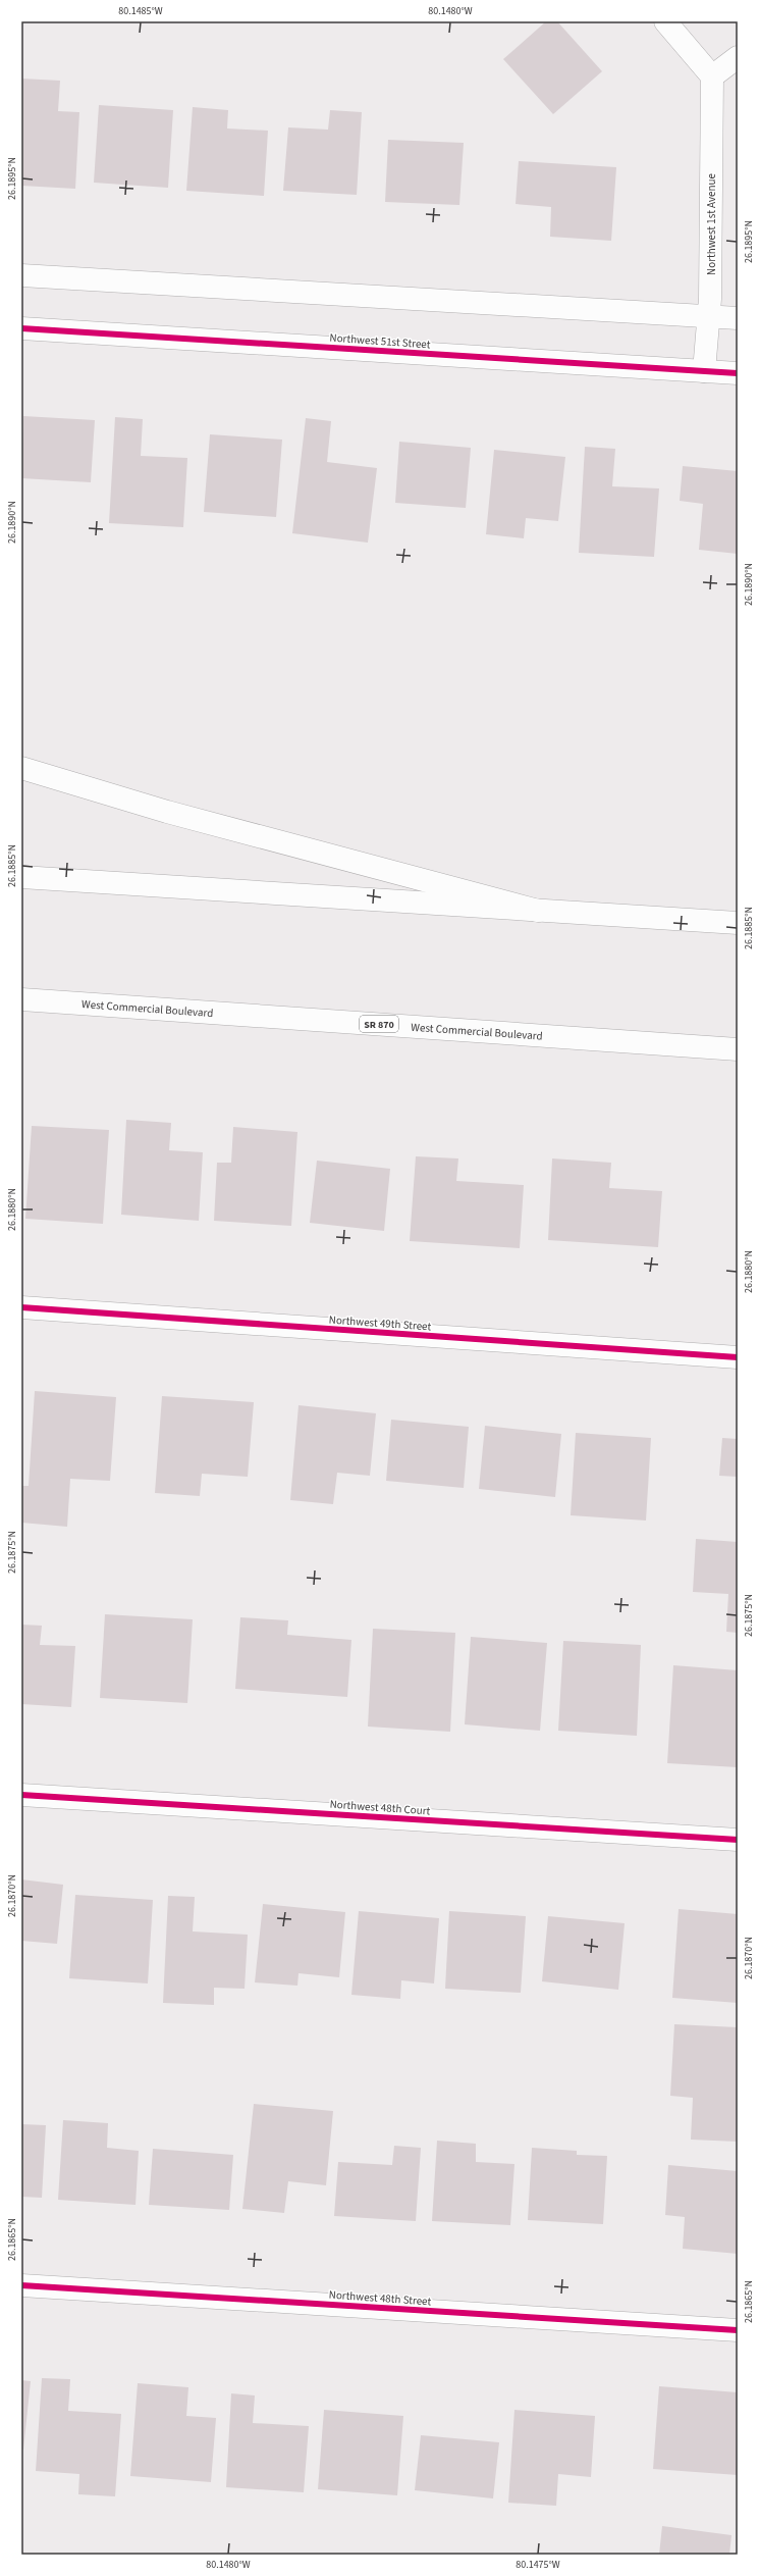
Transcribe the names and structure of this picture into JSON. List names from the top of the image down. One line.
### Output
{"streets":{"main road":["Northwest 1st Avenue","Northwest 51st Street","West Commercial Boulevard","SR 870","Northwest 49th Street","Northwest 48th Court","Northwest 48th Street"]},"crossings":[["Northwest 1st Avenue","Northwest 51st Street"]],"coordinates":["80.1485°W","80.1480°W","26.1895°N","26.1890°N","26.1885°N","26.1880°N","26.1875°N","26.1870°N","26.1865°N","80.1475°W"]}
